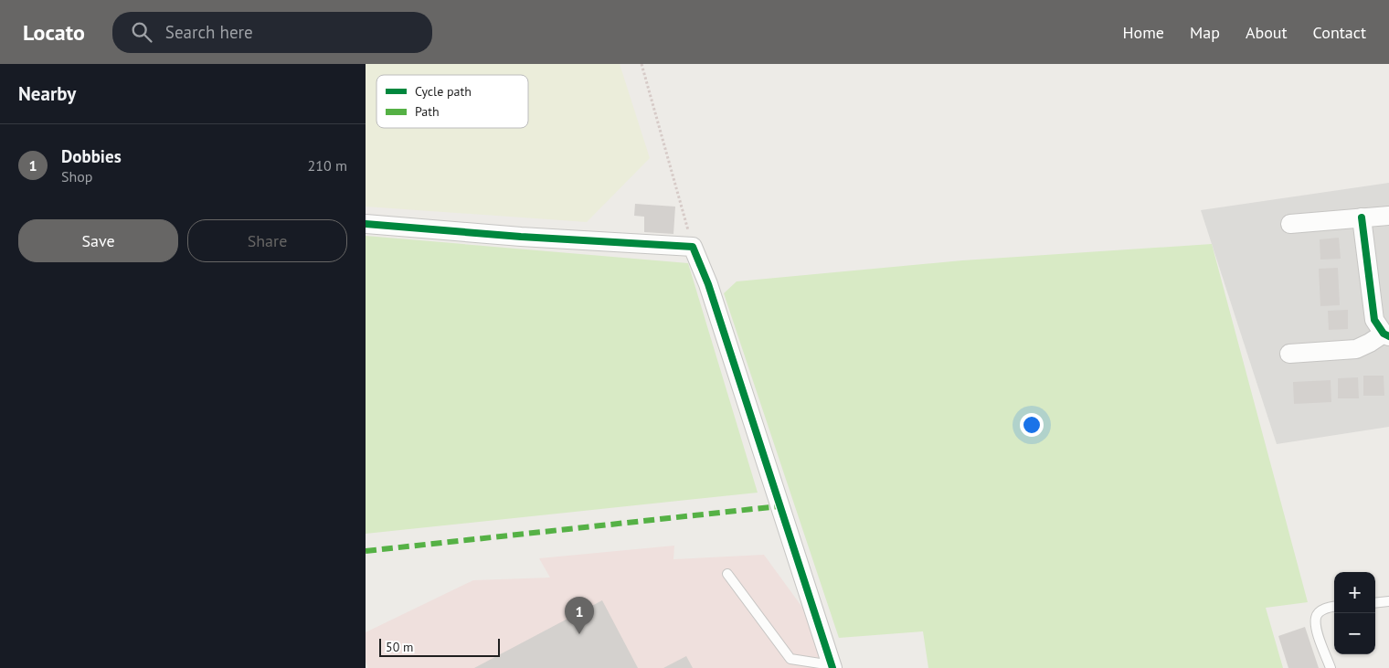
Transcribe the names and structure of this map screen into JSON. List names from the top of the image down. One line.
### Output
{"legend":["Cycle path","Path"],"scale_bar":"50 m","page":{"header":"Locato","search":"Search here","nav":["Home","Map","About","Contact"],"heading":"Nearby","list":[{"mark":"1","name":"Dobbies","note":"Shop","value":"210 m"}],"buttons":["Save","Share"],"map_buttons":["+","−"],"pins":"1","scale":"50 m"}}
